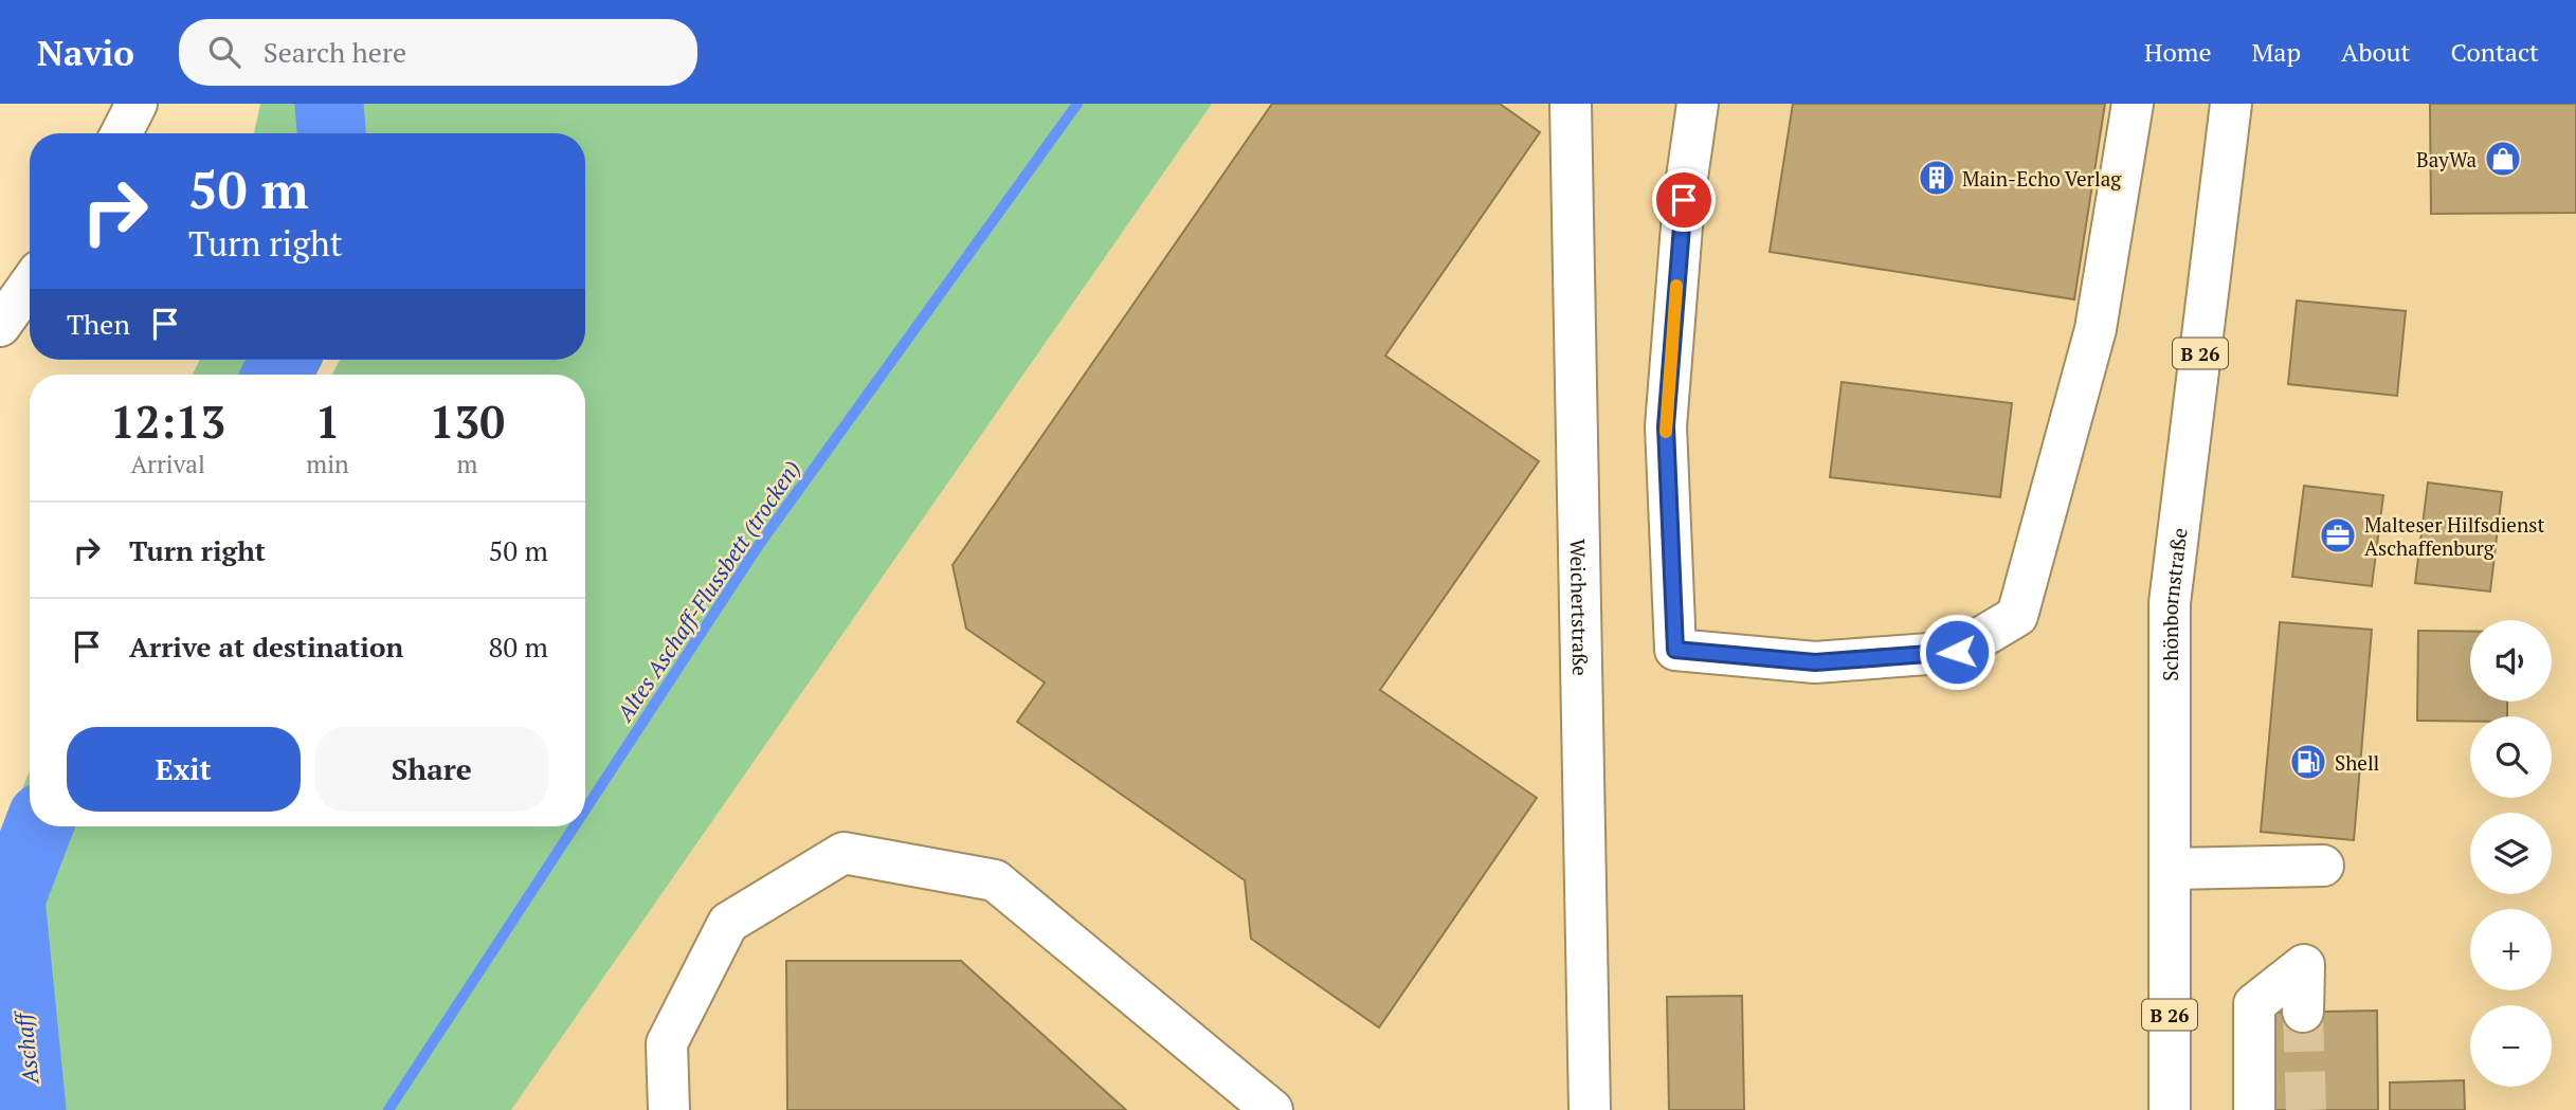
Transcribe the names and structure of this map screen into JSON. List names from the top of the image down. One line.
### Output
{"streets":{"street":["B 26","Schönbornstraße","Weichertstraße"]},"water":["Altes Aschaff-Flussbett (trocken)","Aschaff"],"places":{"shop":["BayWa"],"building":["Main-Echo Verlag"],"office":["Malteser Hilfsdienst Aschaffenburg"],"fuel station":["Shell"]},"page":{"header":"Navio","search":"Search here","nav":["Home","Map","About","Contact"],"turn":["50 m","Turn right"],"then":"Then","eta":["12:13","Arrival","1","min","130","m"],"list":[{"name":"Turn right","value":"50 m"},{"name":"Arrive at destination","value":"80 m"}],"map_buttons":["+","−"],"buttons":["Exit","Share"]}}
